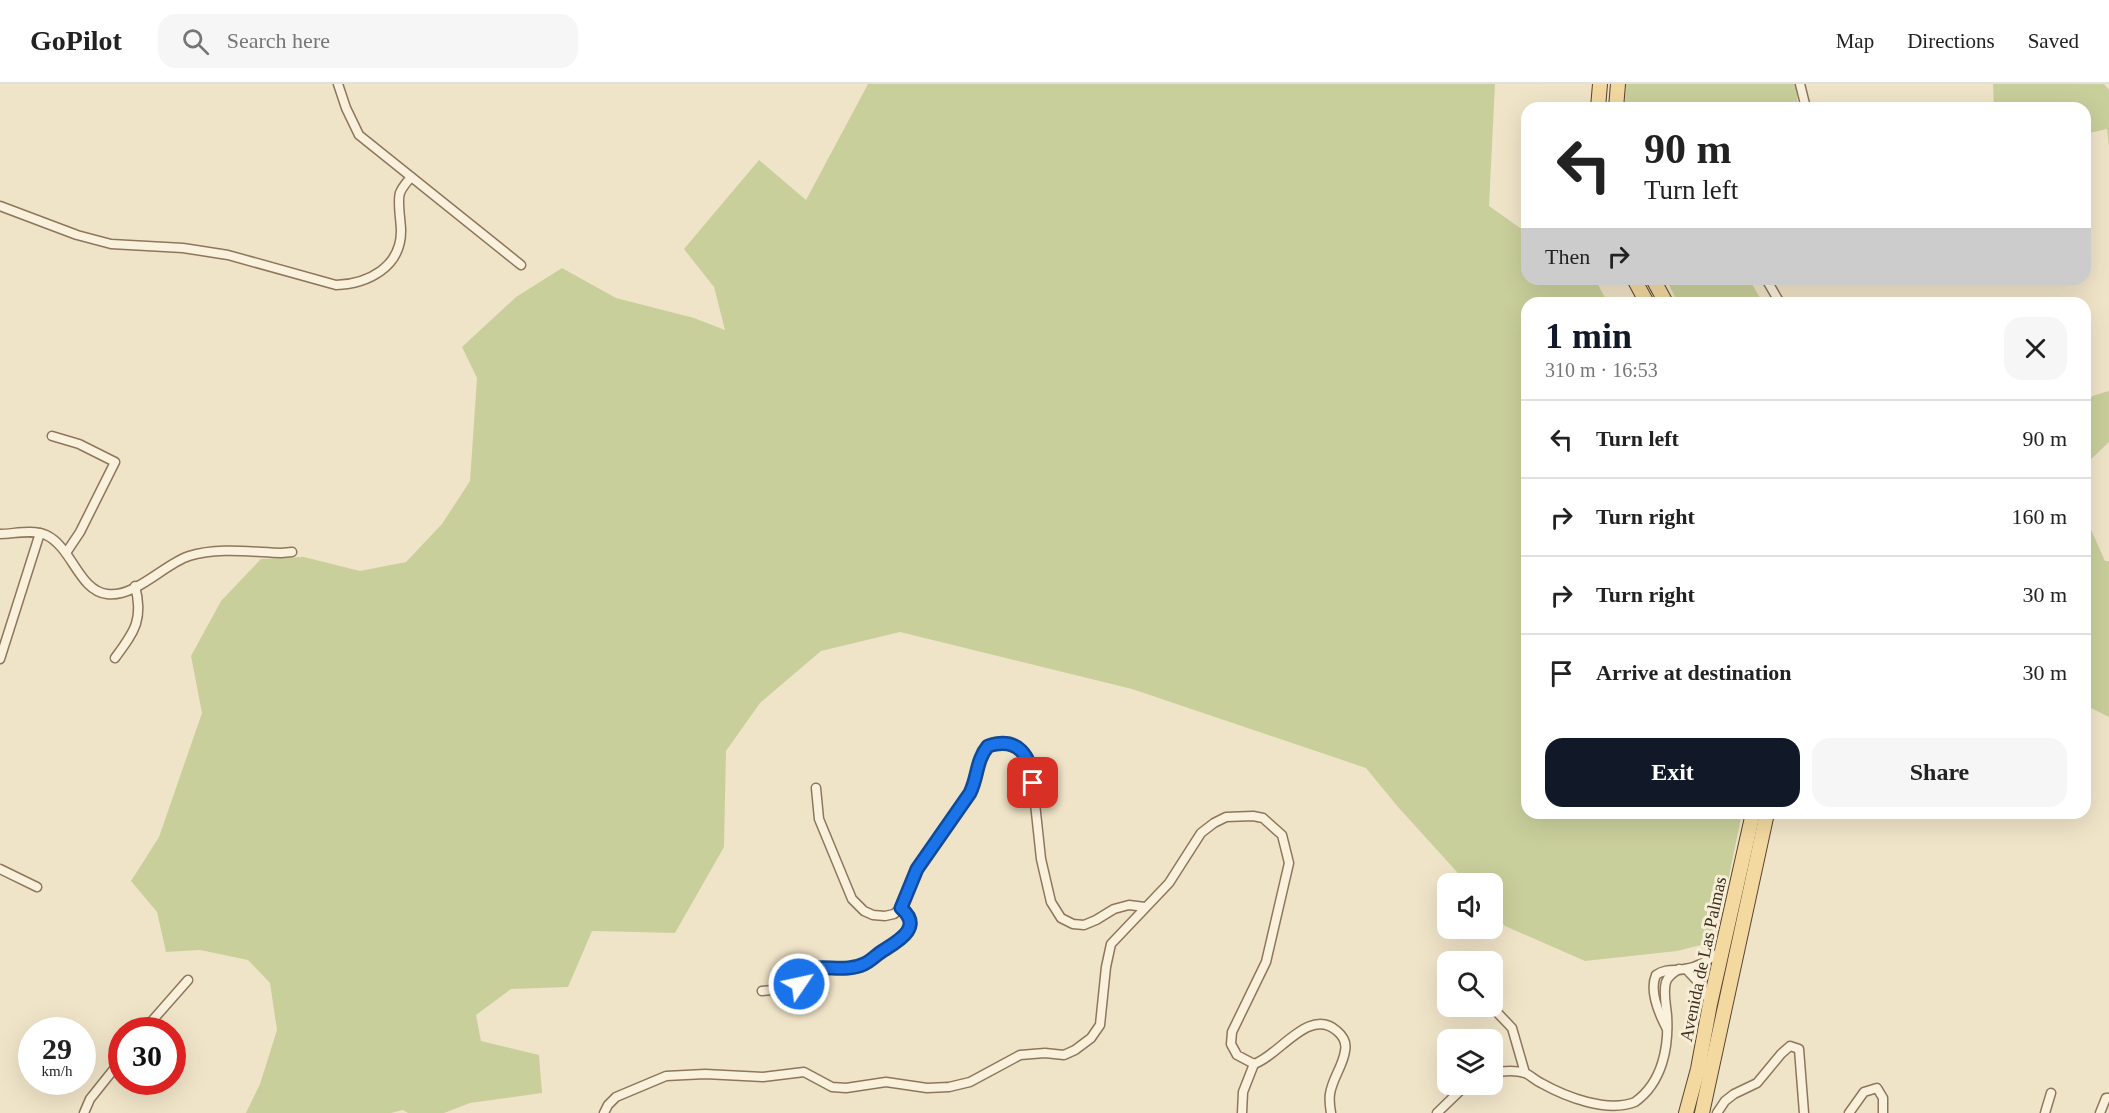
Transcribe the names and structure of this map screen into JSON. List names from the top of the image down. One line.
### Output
{"streets":{"main road":["Avenida de Las Palmas"]},"page":{"header":"GoPilot","search":"Search here","nav":["Map","Directions","Saved"],"turn":["90 m","Turn left"],"then":"Then","heading":["1 min","310 m · 16:53"],"list":[{"name":"Turn left","value":"90 m"},{"name":"Turn right","value":"160 m"},{"name":"Turn right","value":"30 m"},{"name":"Arrive at destination","value":"30 m"}],"buttons":["Exit","Share"],"speed":"29 km/h","limit":"30"}}
